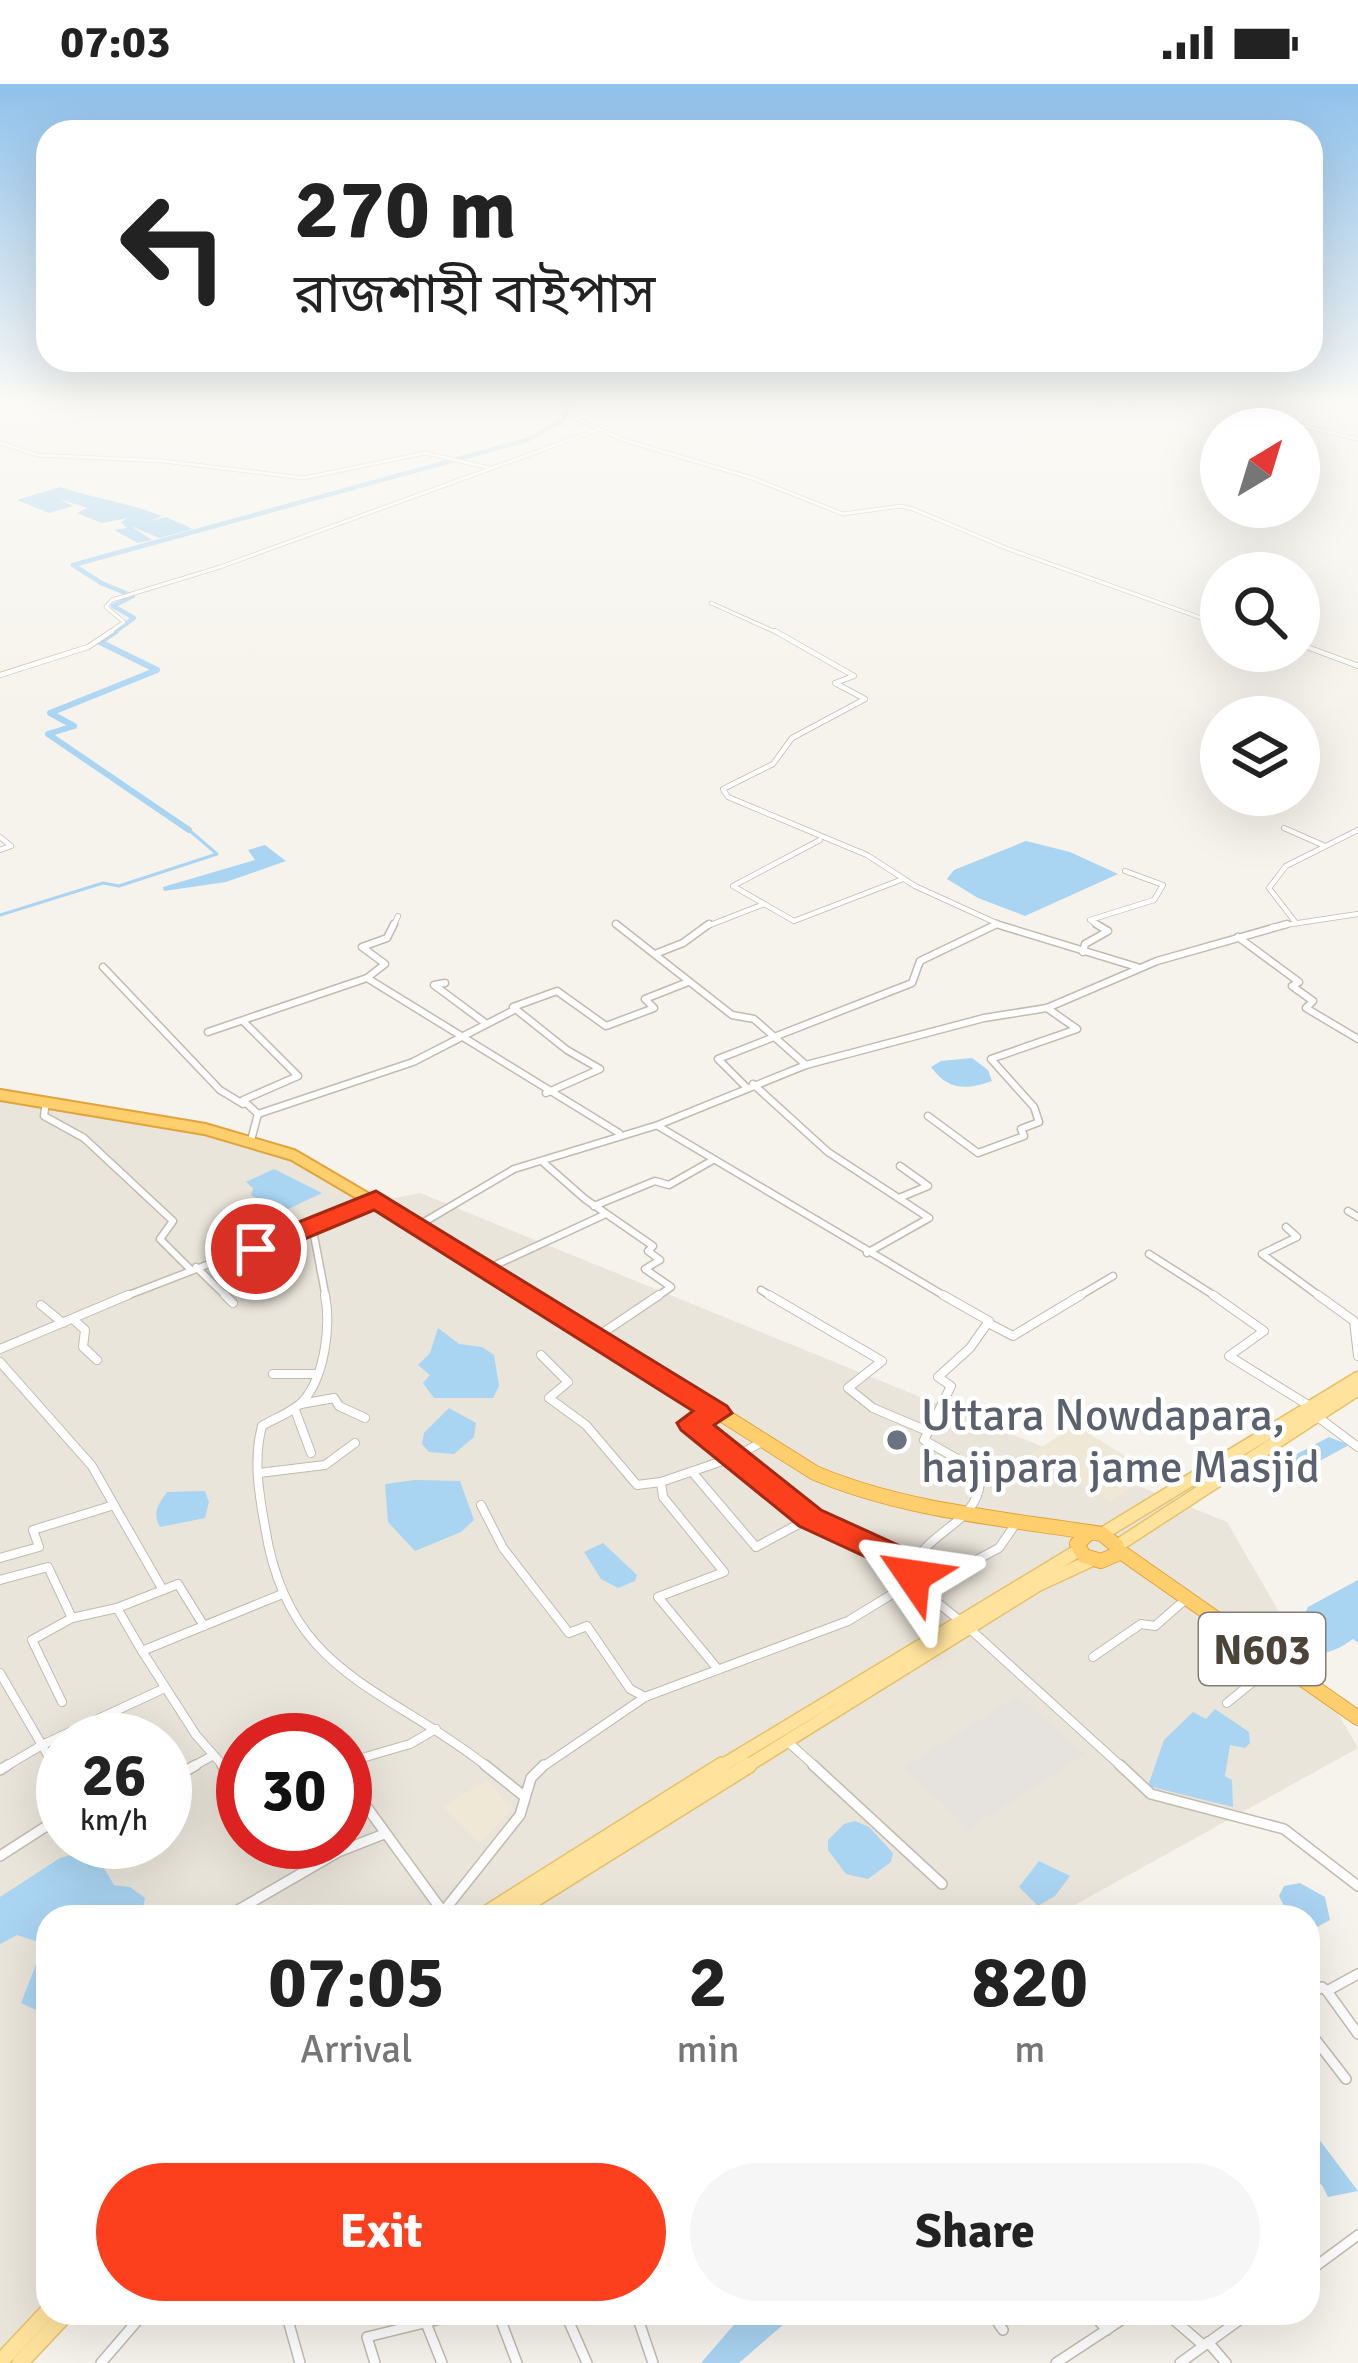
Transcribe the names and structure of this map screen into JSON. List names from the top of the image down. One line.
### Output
{"streets":{"highway":["N603"]},"places":["Uttara Nowdapara, hajipara jame Masjid"],"north":"top right","page":{"status":"07:03","turn":["270 m","রাজশাহী বাইপাস"],"speed":"26 km/h","limit":"30","eta":["07:05","Arrival","2","min","820","m"],"buttons":["Exit","Share"]}}
